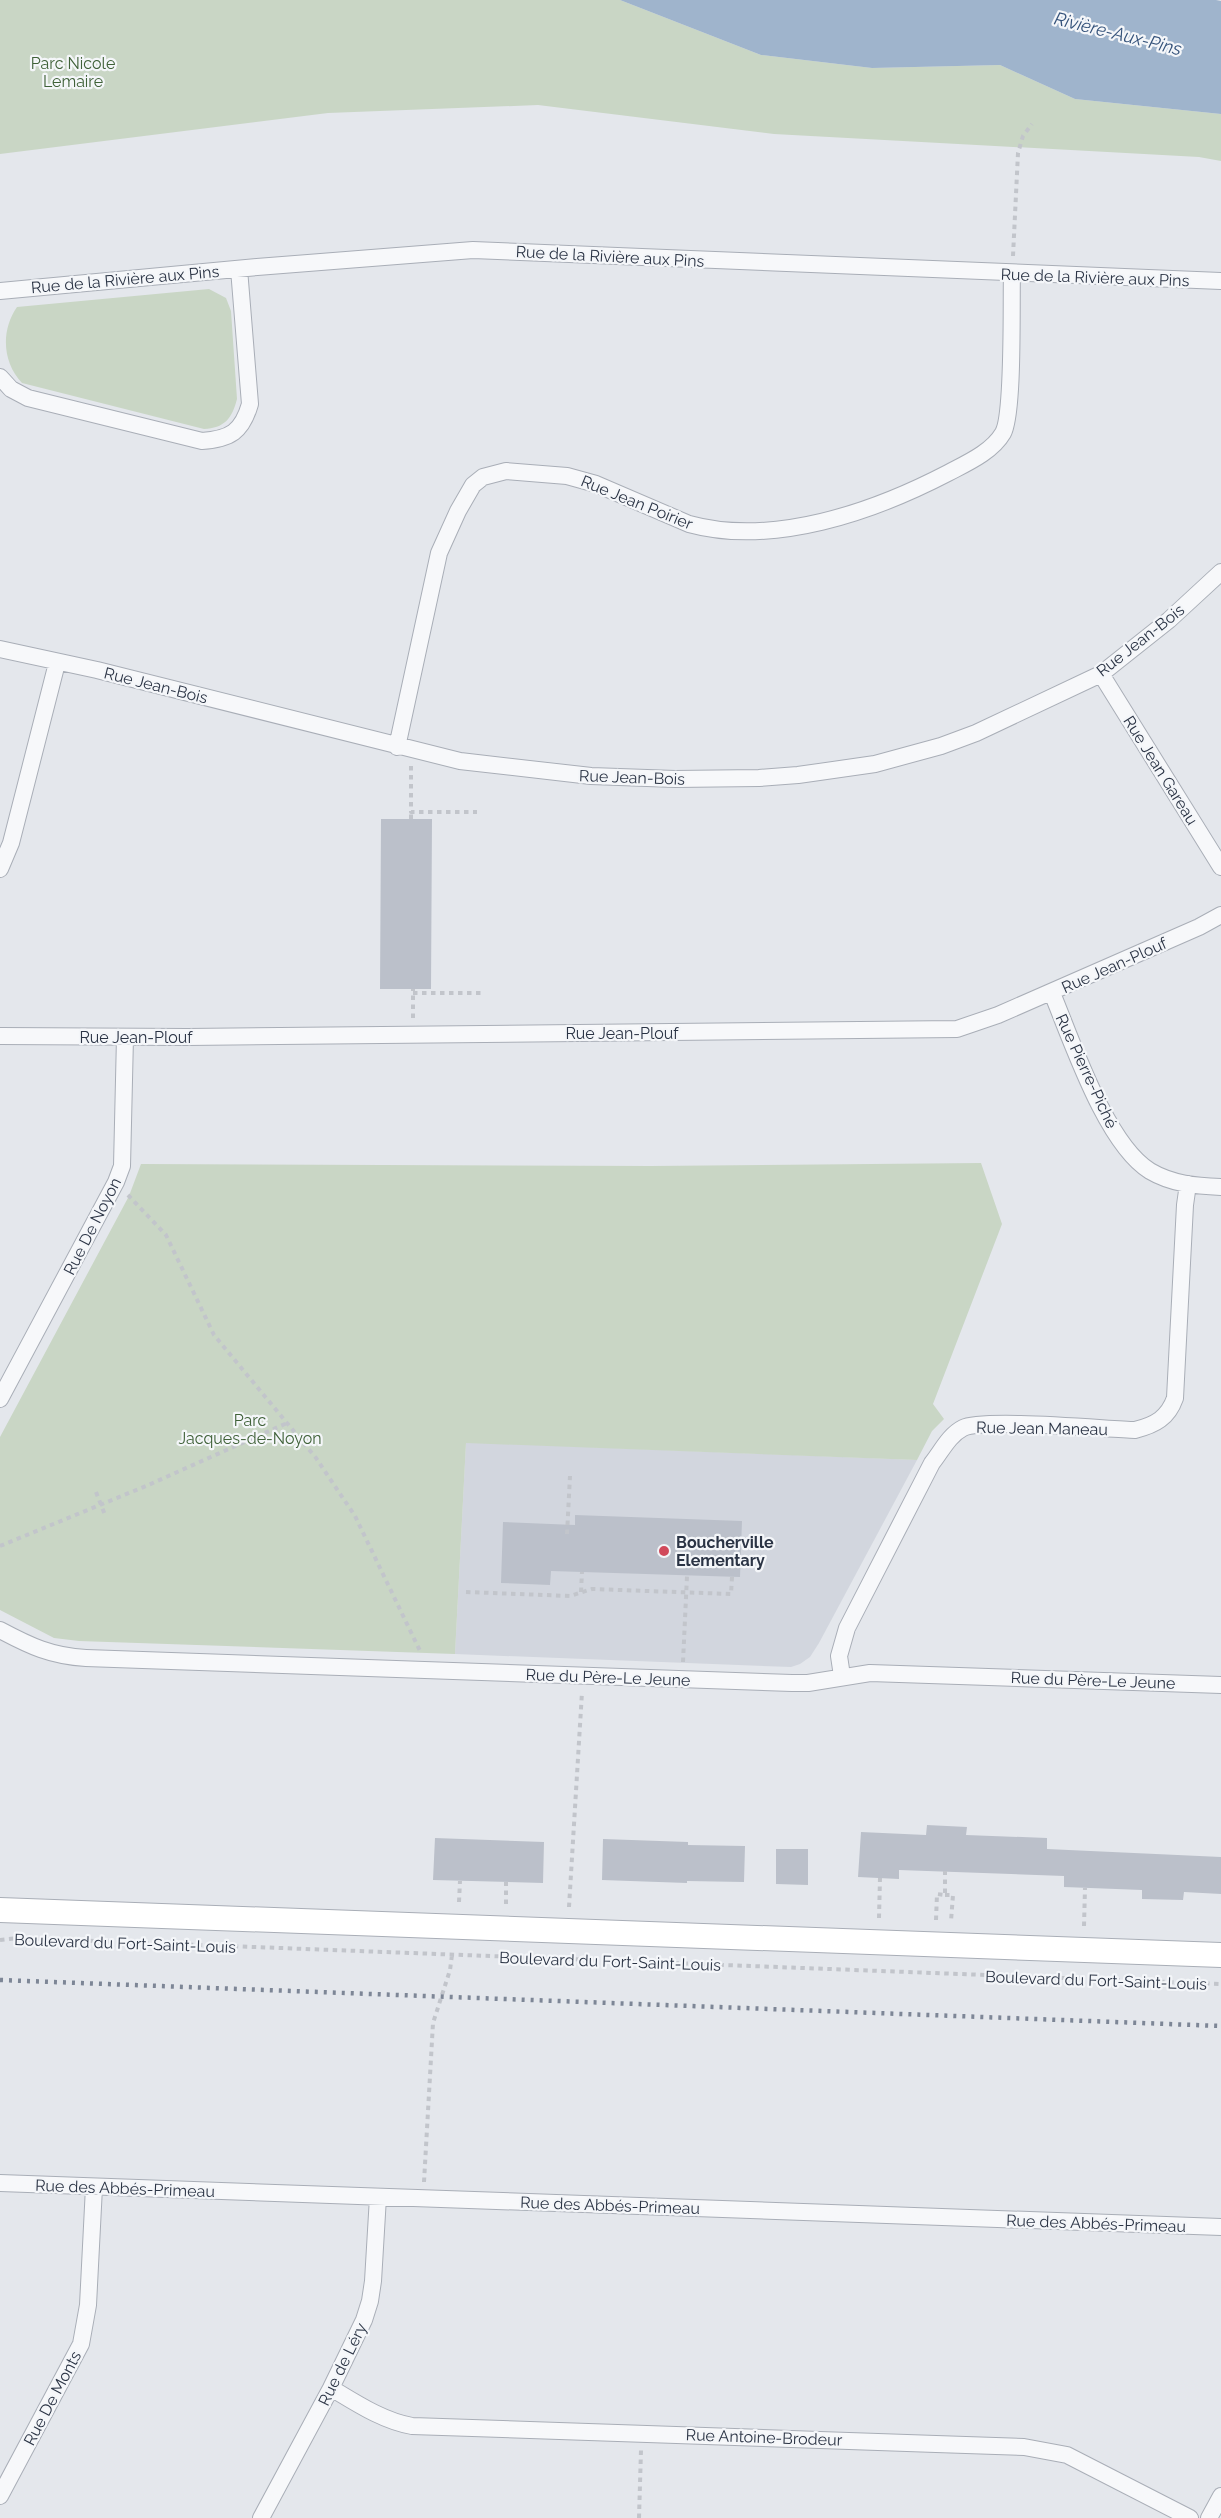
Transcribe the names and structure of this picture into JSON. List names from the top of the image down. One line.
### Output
{"streets":{"street":["Rue de la Rivière aux Pins","Rue Jean Poirier","Rue Jean-Bois","Rue Jean Gareau","Rue Jean-Plouf","Rue Pierre-Piché","Rue De Noyon","Rue Jean Maneau","Rue du Père-Le Jeune","Boulevard du Fort-Saint-Louis","Rue des Abbés-Primeau","Rue de Léry","Rue De Monts","Rue Antoine-Brodeur"]},"crossings":[["Rue de la Rivière aux Pins","Rue Jean Poirier"],["Rue Jean Poirier","Rue Jean-Bois"],["Rue Jean-Bois","Rue Jean Gareau"],["Rue Jean-Plouf","Rue Pierre-Piché"],["Rue Jean-Plouf","Rue De Noyon"],["Rue Pierre-Piché","Rue Jean Maneau"],["Rue Jean Maneau","Rue du Père-Le Jeune"],["Rue des Abbés-Primeau","Rue de Léry"],["Rue des Abbés-Primeau","Rue De Monts"],["Rue de Léry","Rue Antoine-Brodeur"]],"water":["Rivière-Aux-Pins"],"parks":["Parc Nicole Lemaire","Parc Jacques-de-Noyon"],"places":["Boucherville Elementary"]}
